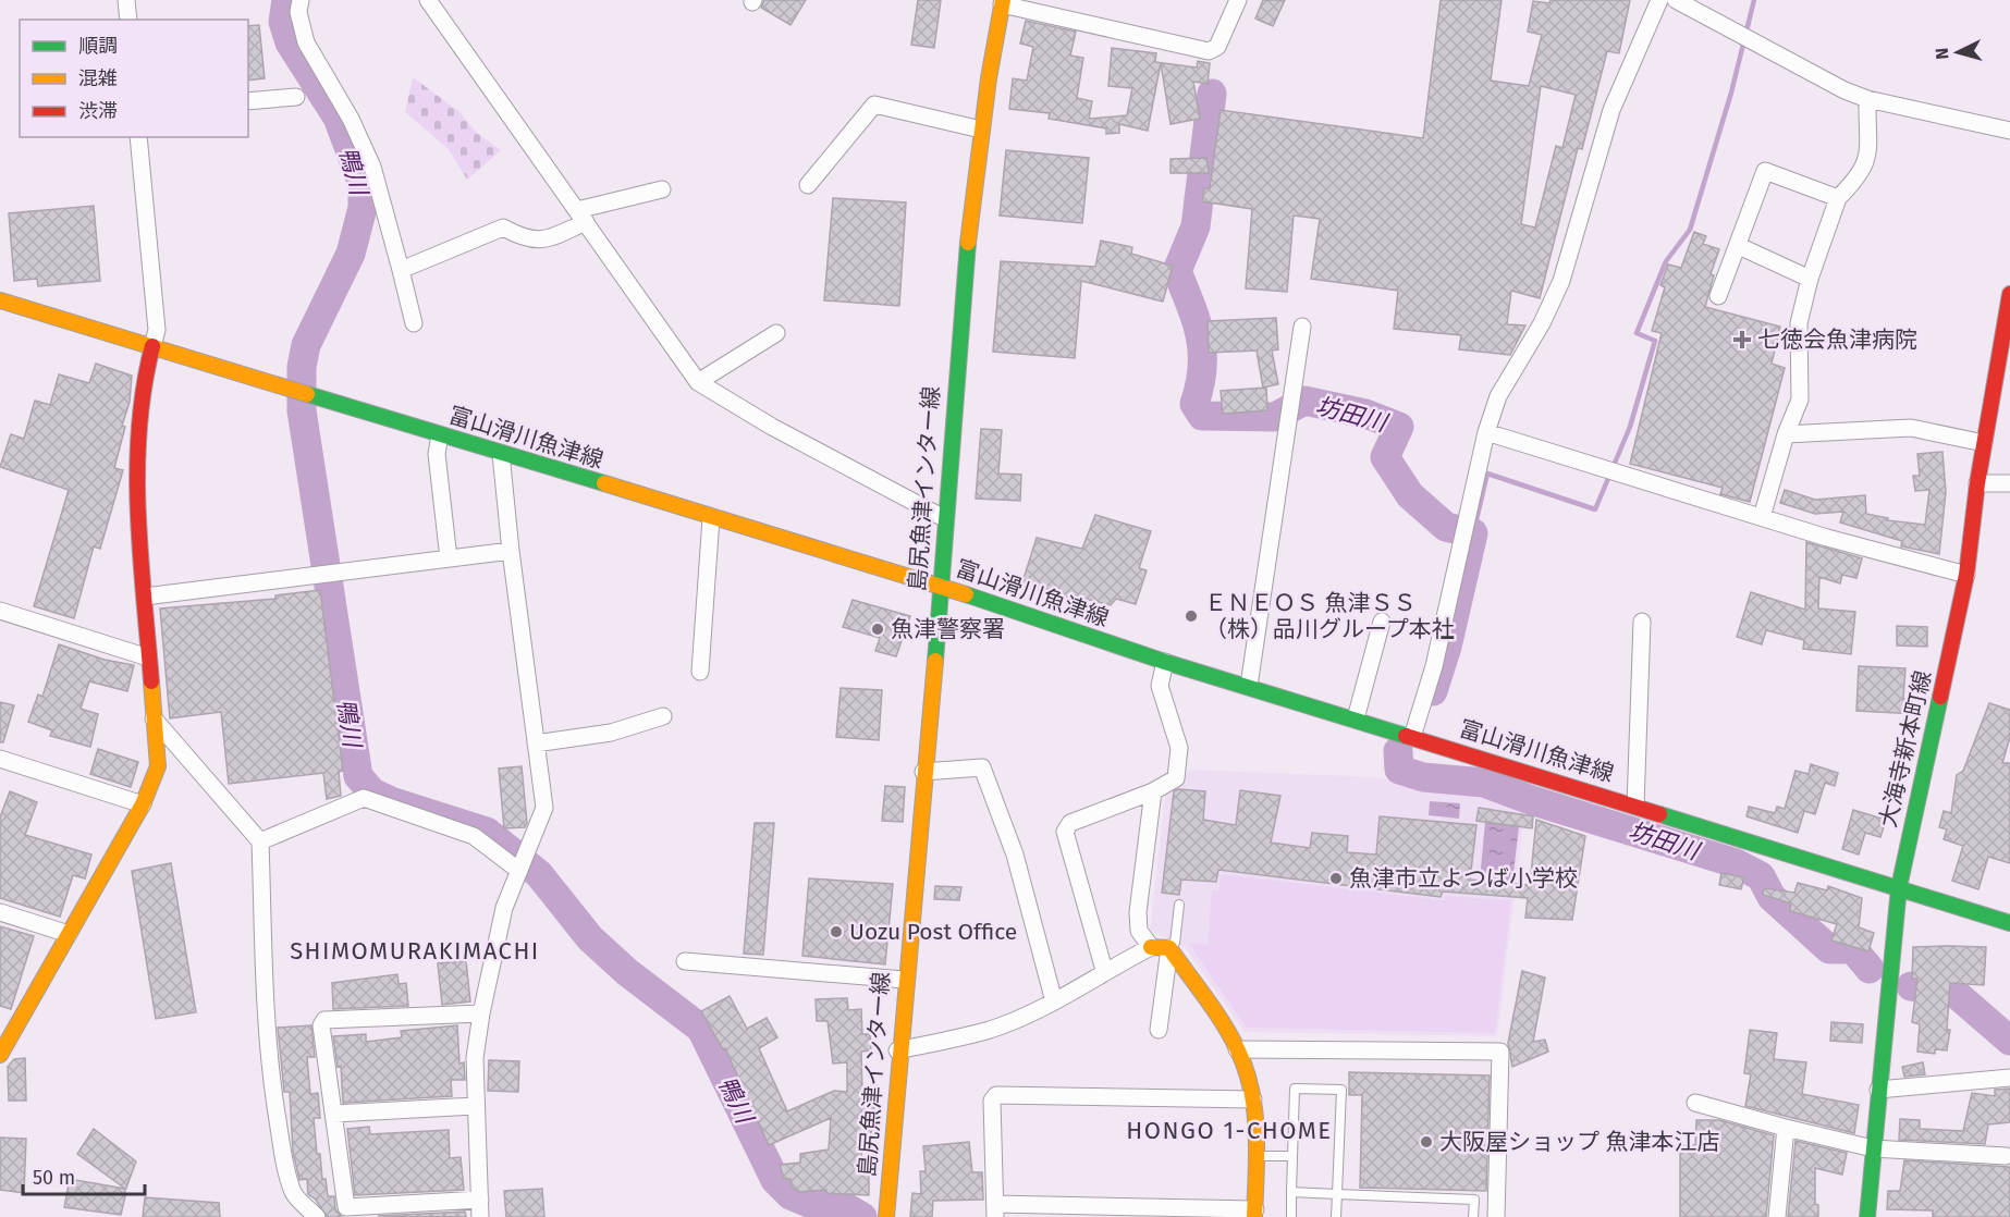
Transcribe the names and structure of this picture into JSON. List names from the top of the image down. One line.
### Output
{"streets":{"main road":["富山滑川魚津線","島尻魚津インター線","大海寺新本町線"]},"crossings":[["富山滑川魚津線","島尻魚津インター線"],["富山滑川魚津線","大海寺新本町線"]],"districts":["SHIMOMURAKIMACHI","HONGO 1-CHOME"],"water":["鴨川","坊田川"],"places":{"health":["七徳会魚津病院"],"other":["ＥＮＥＯＳ 魚津ＳＳ （株）品川グループ本社","魚津警察署","魚津市立よつば小学校","Uozu Post Office","大阪屋ショップ 魚津本江店"]},"legend":["順調","混雑","渋滞"],"scale_bar":"50 m","north":"left"}
